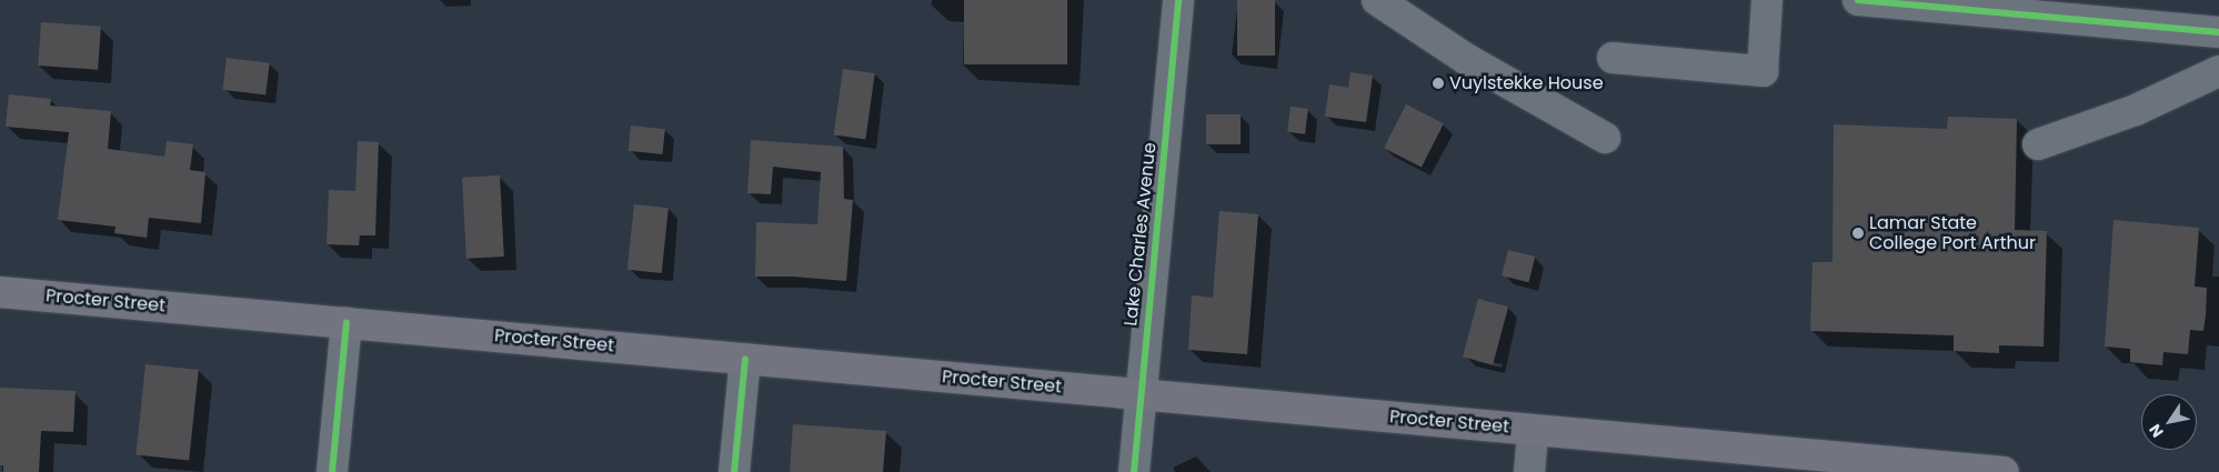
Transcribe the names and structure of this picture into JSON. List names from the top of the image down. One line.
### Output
{"streets":{"main road":["Procter Street"],"street":["Lake Charles Avenue"]},"crossings":[["Lake Charles Avenue","Procter Street"]],"places":["Vuylstekke House","Lamar State College Port Arthur"],"north":"bottom left"}
